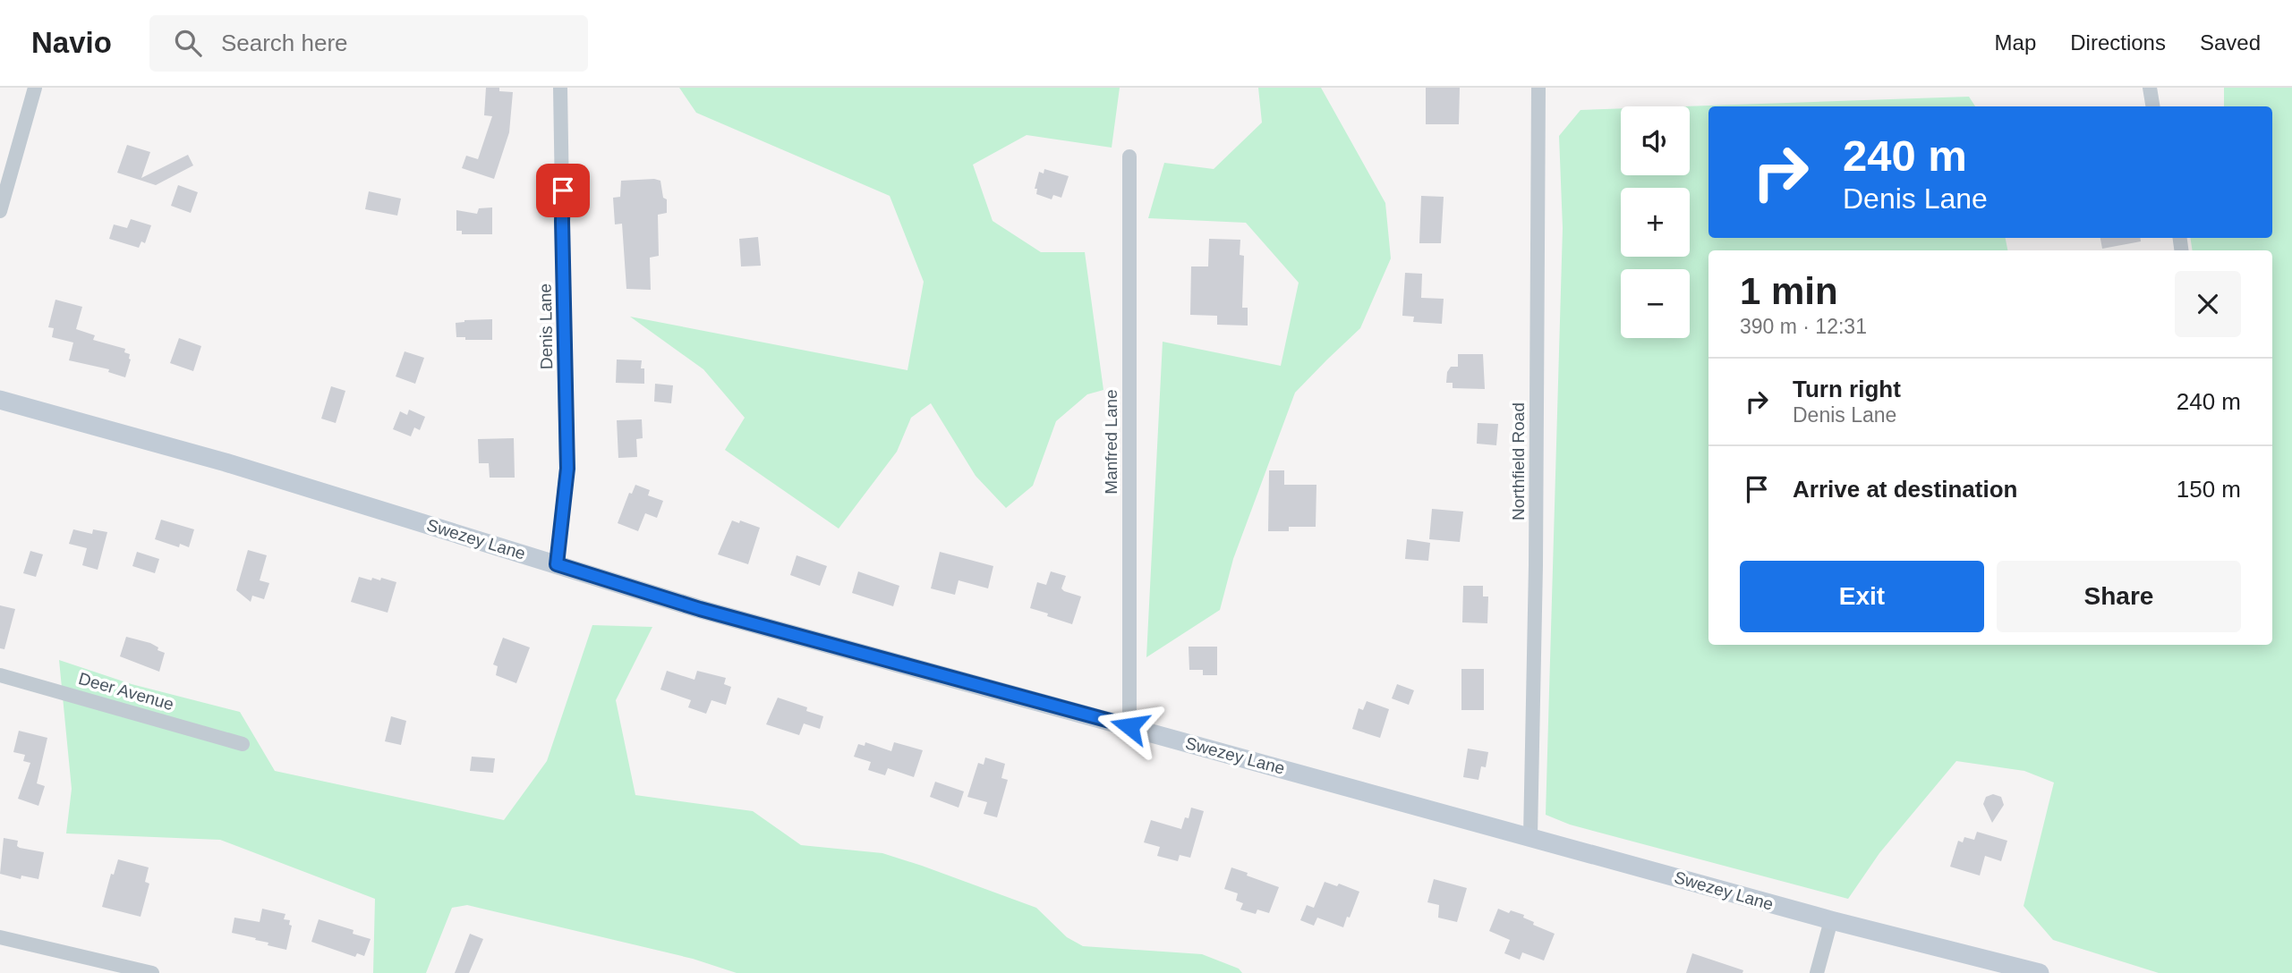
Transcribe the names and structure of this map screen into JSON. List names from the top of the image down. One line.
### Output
{"streets":{"street":["Denis Lane","Manfred Lane","Northfield Road","Swezey Lane","Deer Avenue"]},"crossings":[["Denis Lane","Swezey Lane"],["Manfred Lane","Swezey Lane"],["Northfield Road","Swezey Lane"]],"page":{"header":"Navio","search":"Search here","nav":["Map","Directions","Saved"],"map_buttons":["+","−"],"turn":["240 m","Denis Lane"],"heading":["1 min","390 m · 12:31"],"list":[{"name":"Turn right","note":"Denis Lane","value":"240 m"},{"name":"Arrive at destination","value":"150 m"}],"buttons":["Exit","Share"]}}
